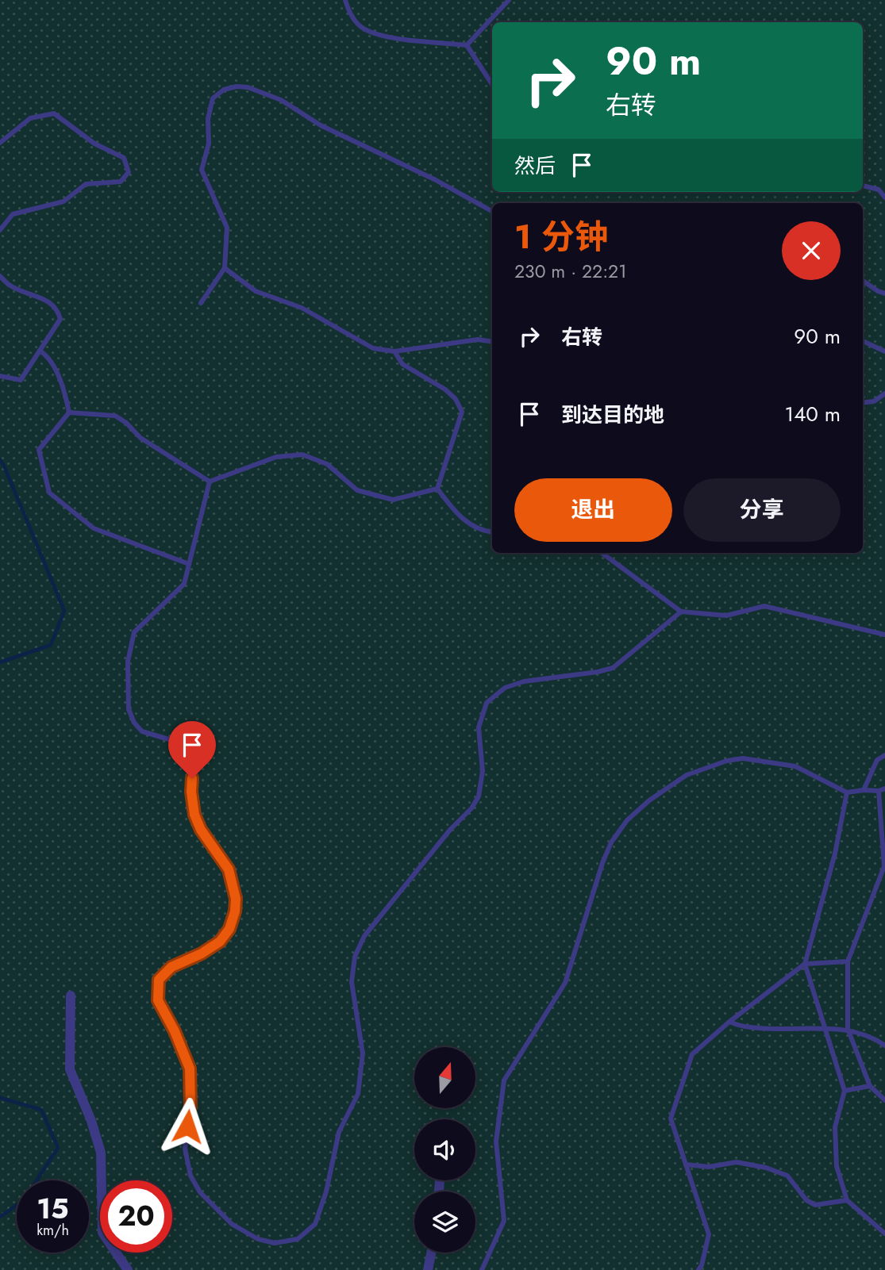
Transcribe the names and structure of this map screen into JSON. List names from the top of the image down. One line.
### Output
{"north":"top","page":{"turn":["90 m","右转"],"then":"然后","heading":["1 分钟","230 m · 22:21"],"list":[{"name":"右转","value":"90 m"},{"name":"到达目的地","value":"140 m"}],"buttons":["退出","分享"],"speed":"15 km/h","limit":"20"}}
